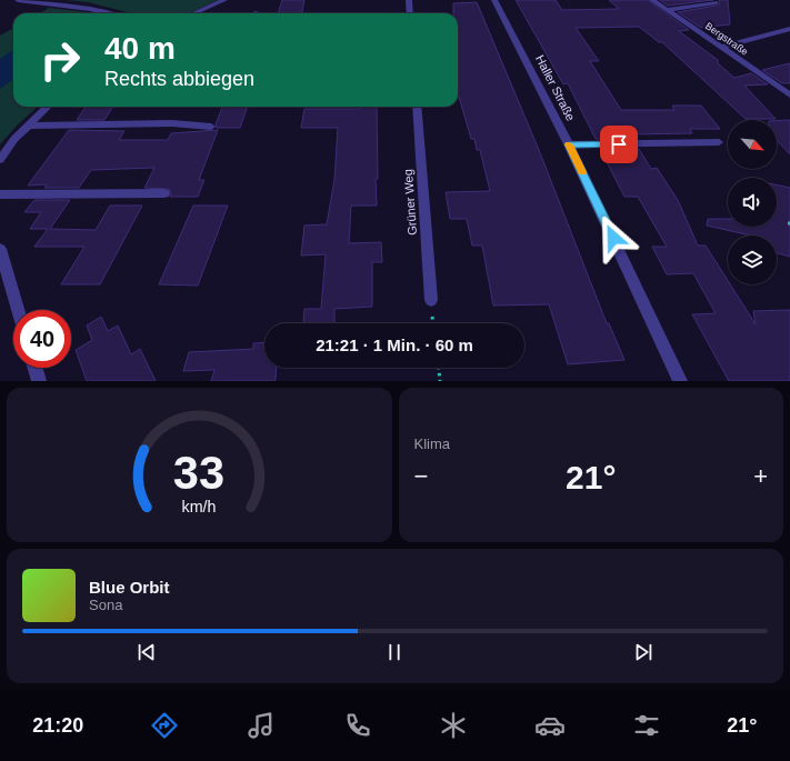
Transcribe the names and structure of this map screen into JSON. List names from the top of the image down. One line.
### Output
{"streets":{"street":["Bergstraße","Haller Straße","Grüner Weg"]},"north":"bottom right","page":{"turn":["40 m","Rechts abbiegen"],"limit":"40","trip":"21:21 · 1 Min. · 60 m","tile":"Klima","heat":["−","21°","+"],"song":["Blue Orbit","Sona"],"tabs":["21:20","21°"],"gauge":["33","km/h"]}}
